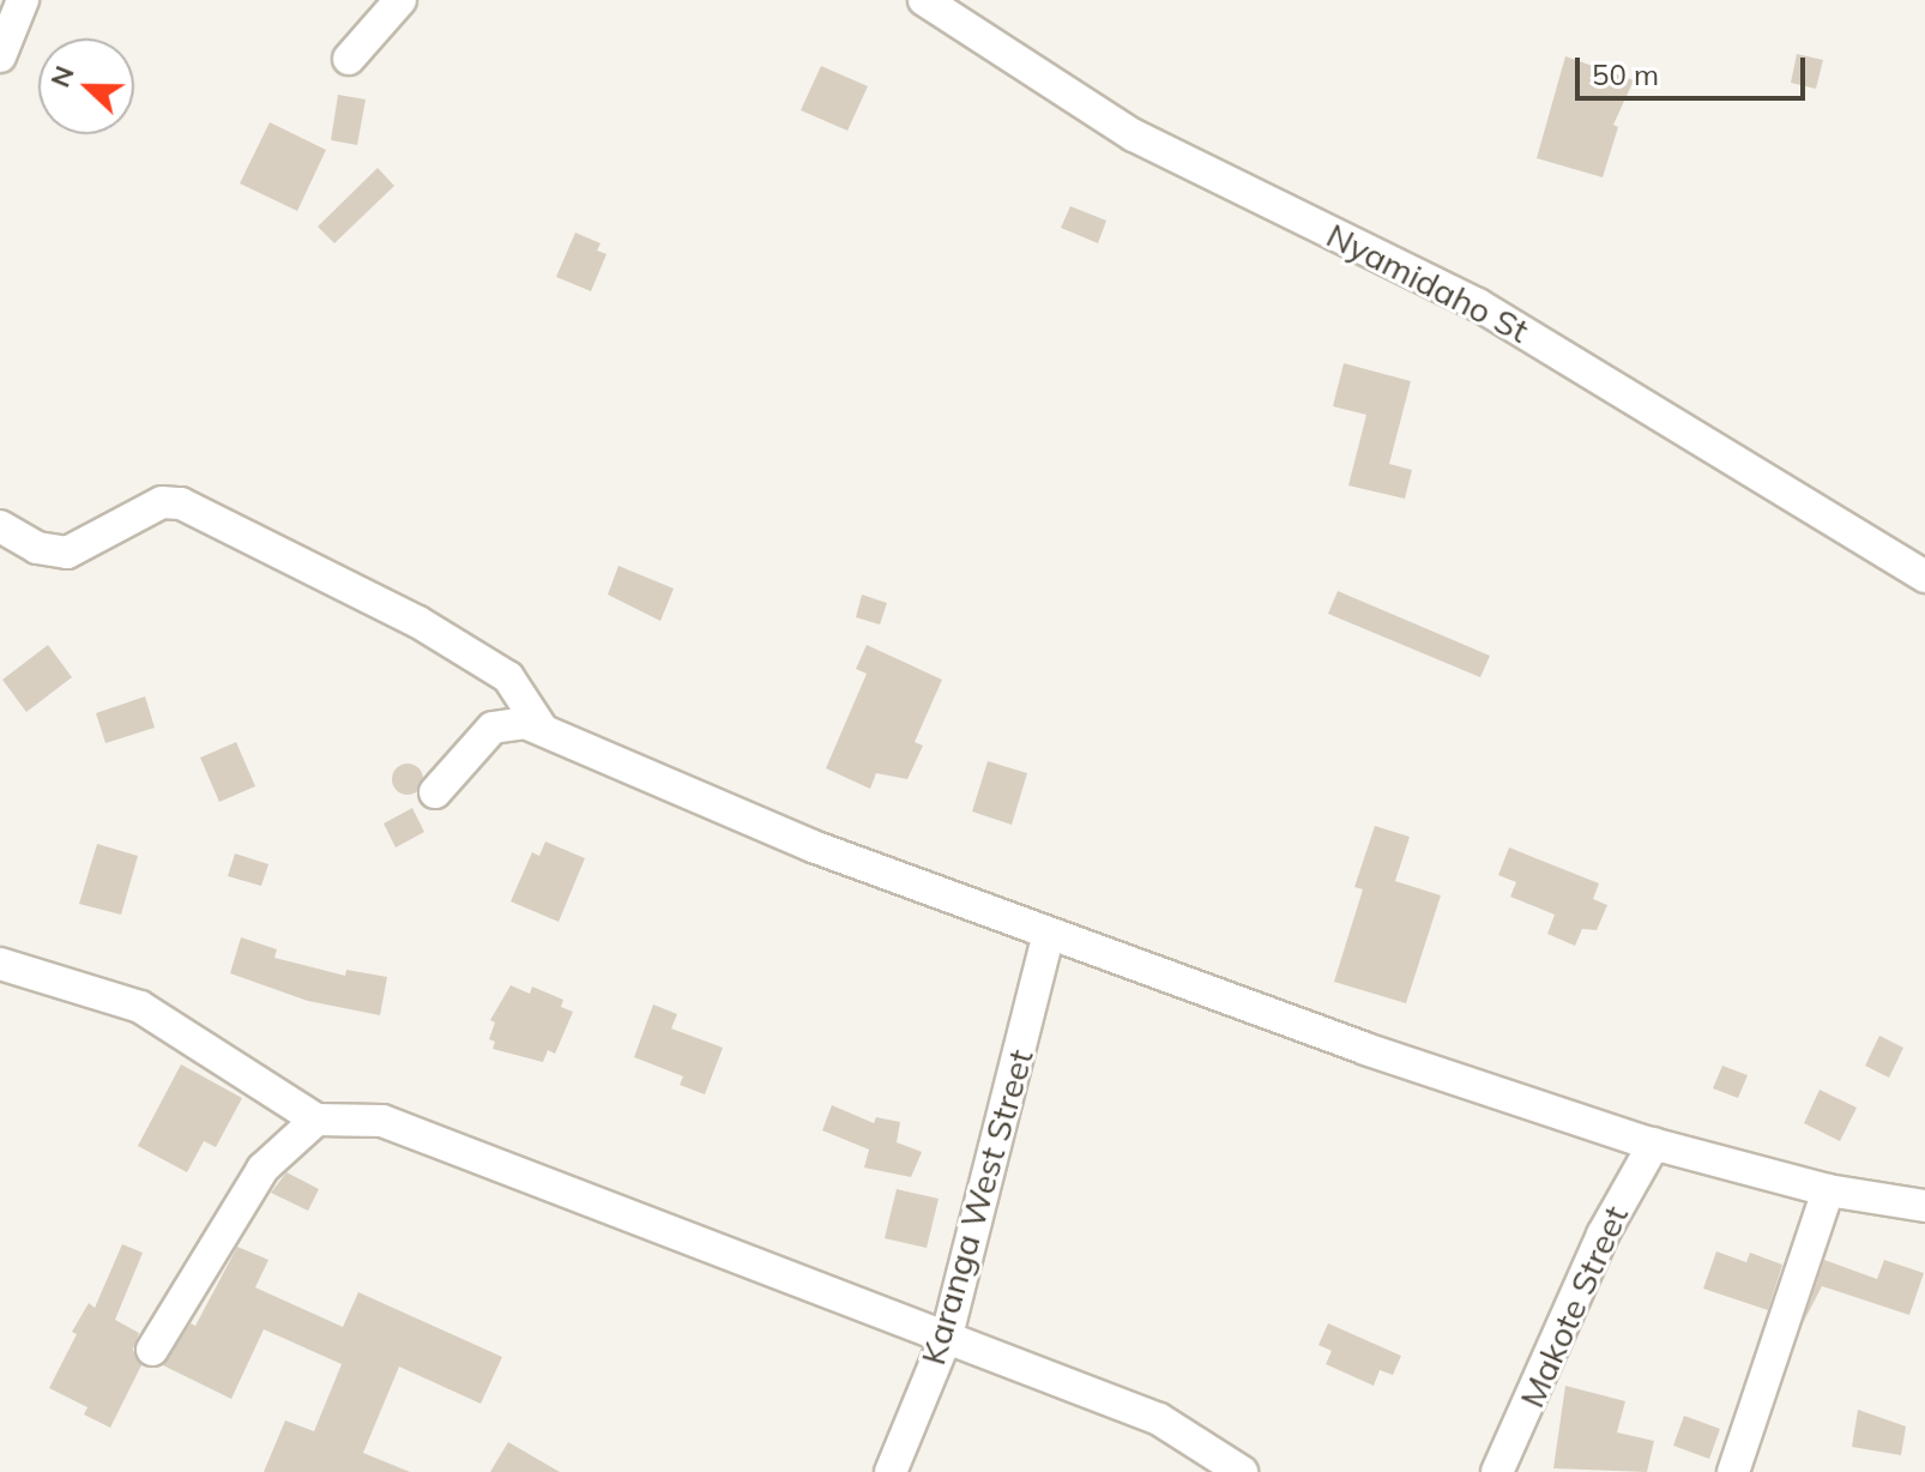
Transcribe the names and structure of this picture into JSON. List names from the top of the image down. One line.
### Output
{"streets":{"street":["Nyamidaho St","Karanga West Street","Makote Street"]},"scale_bar":"50 m","north":"left"}
